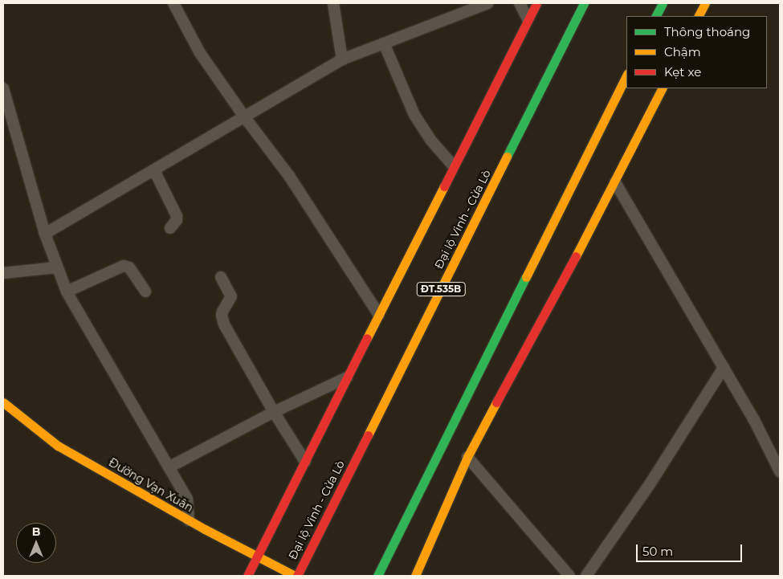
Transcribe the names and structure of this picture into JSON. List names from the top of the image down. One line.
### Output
{"streets":{"main road":["Đại lộ Vinh - Cửa Lò","ĐT.535B","Đường Vạn Xuân"]},"crossings":[["Đại lộ Vinh - Cửa Lò","Đường Vạn Xuân"]],"legend":["Thông thoáng","Chậm","Kẹt xe"],"scale_bar":"50 m","north":"top"}
